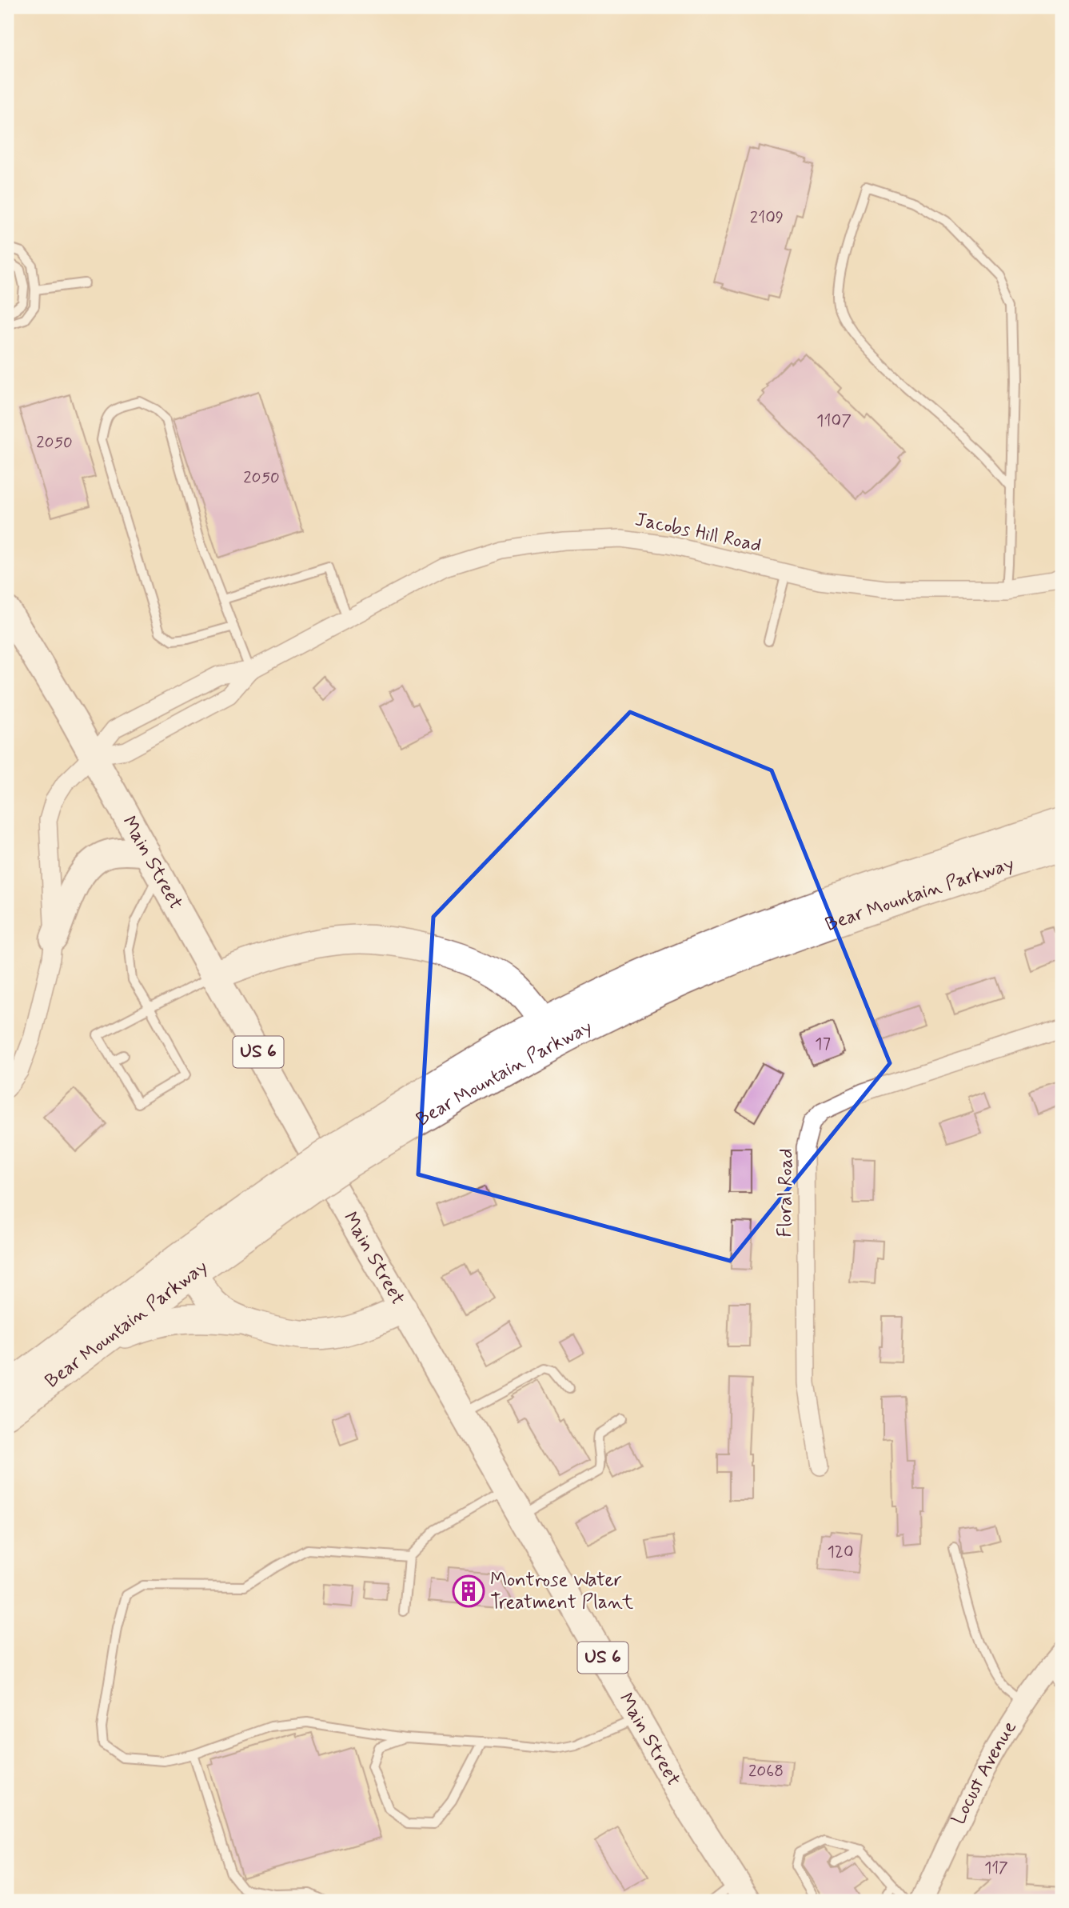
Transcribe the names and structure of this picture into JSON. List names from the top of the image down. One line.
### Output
{"streets":{"highway":["Bear Mountain Parkway"],"main road":["Main Street","US 6"],"street":["Jacobs Hill Road","Floral Road","Locust Avenue"]},"crossings":[["Jacobs Hill Road","Main Street"]],"places":{"building":["Montrose Water Treatment Plant"]},"house_numbers":["2109","1107","2050","2050","17","120","2068","117"]}
